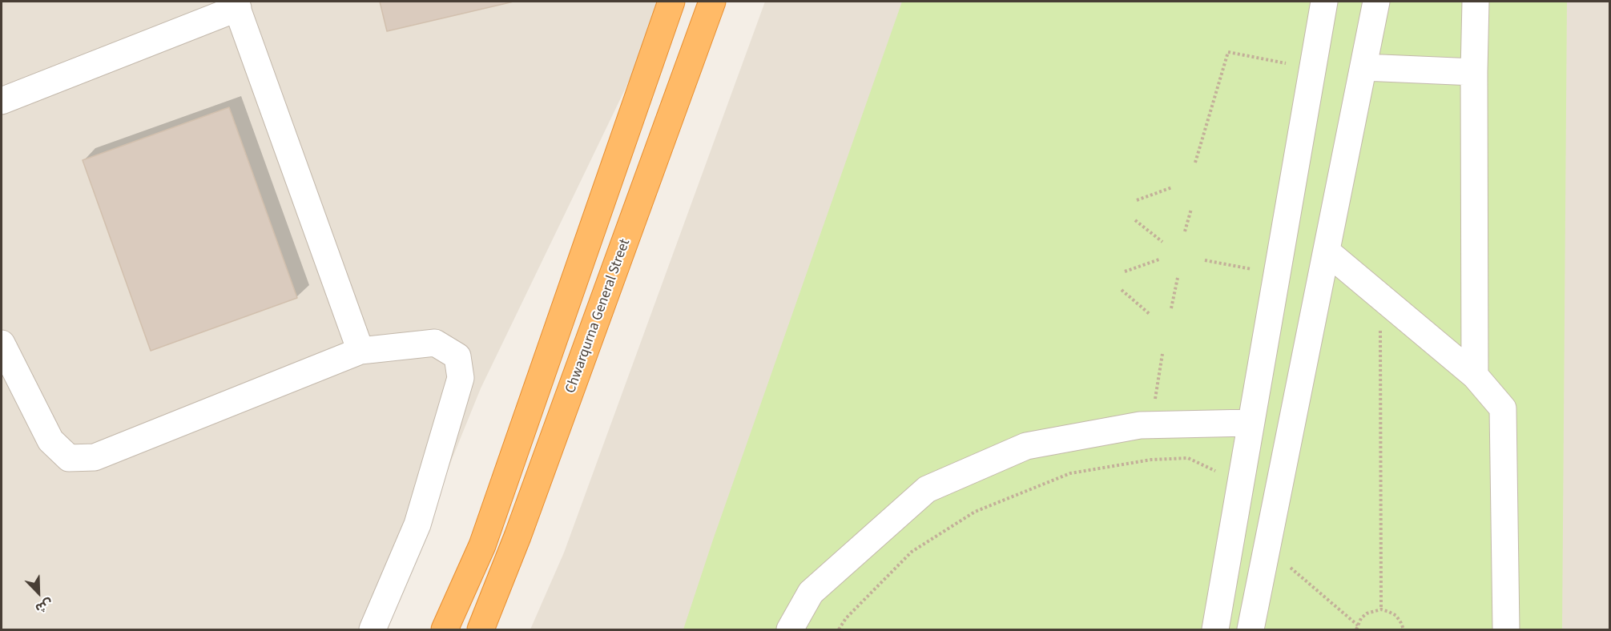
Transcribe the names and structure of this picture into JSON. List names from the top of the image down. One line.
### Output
{"streets":{"highway":["Chwarqurna General Street"]},"north":"bottom right"}
